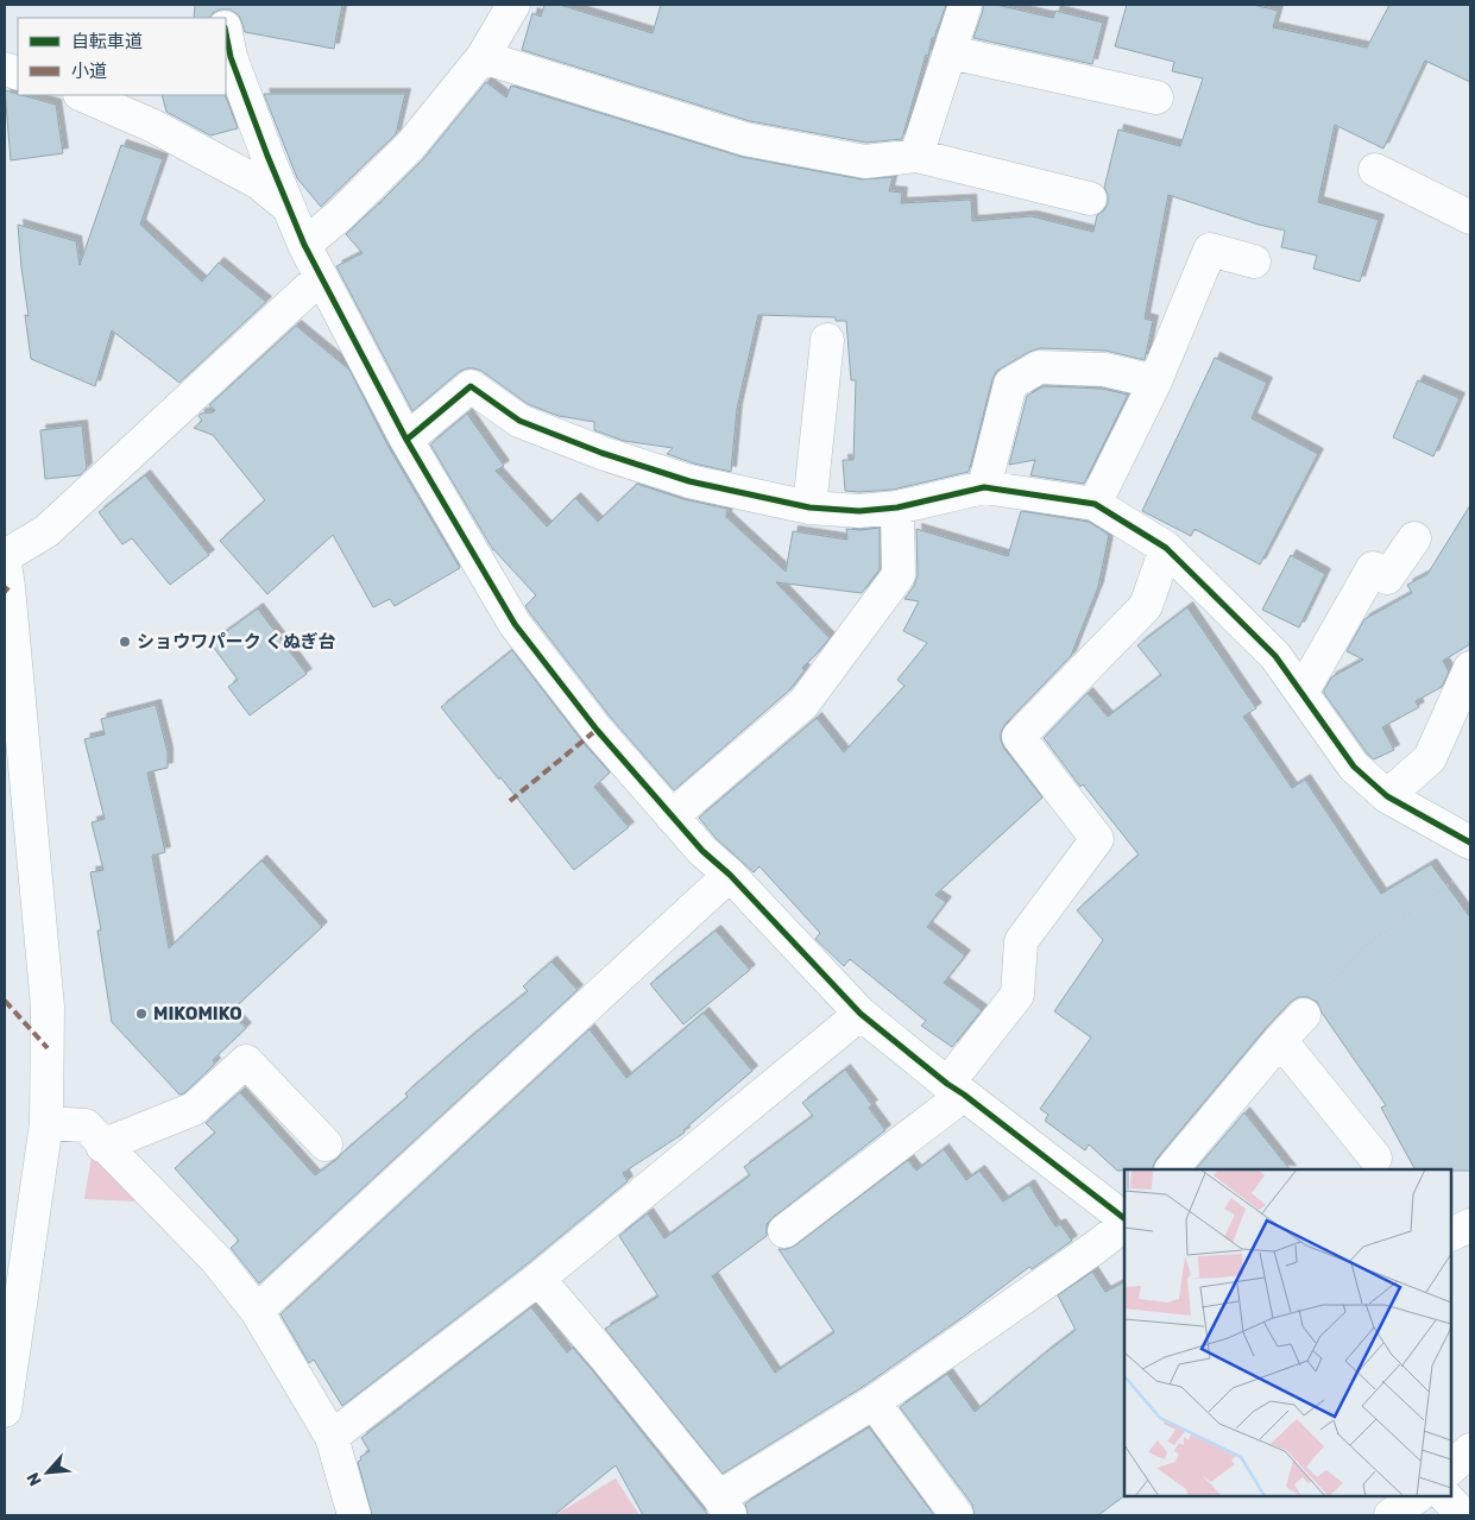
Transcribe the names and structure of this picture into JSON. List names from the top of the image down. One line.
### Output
{"places":["ショウワパーク くぬぎ台","MIKOMIKO"],"legend":["自転車道","小道"],"north":"bottom left"}
